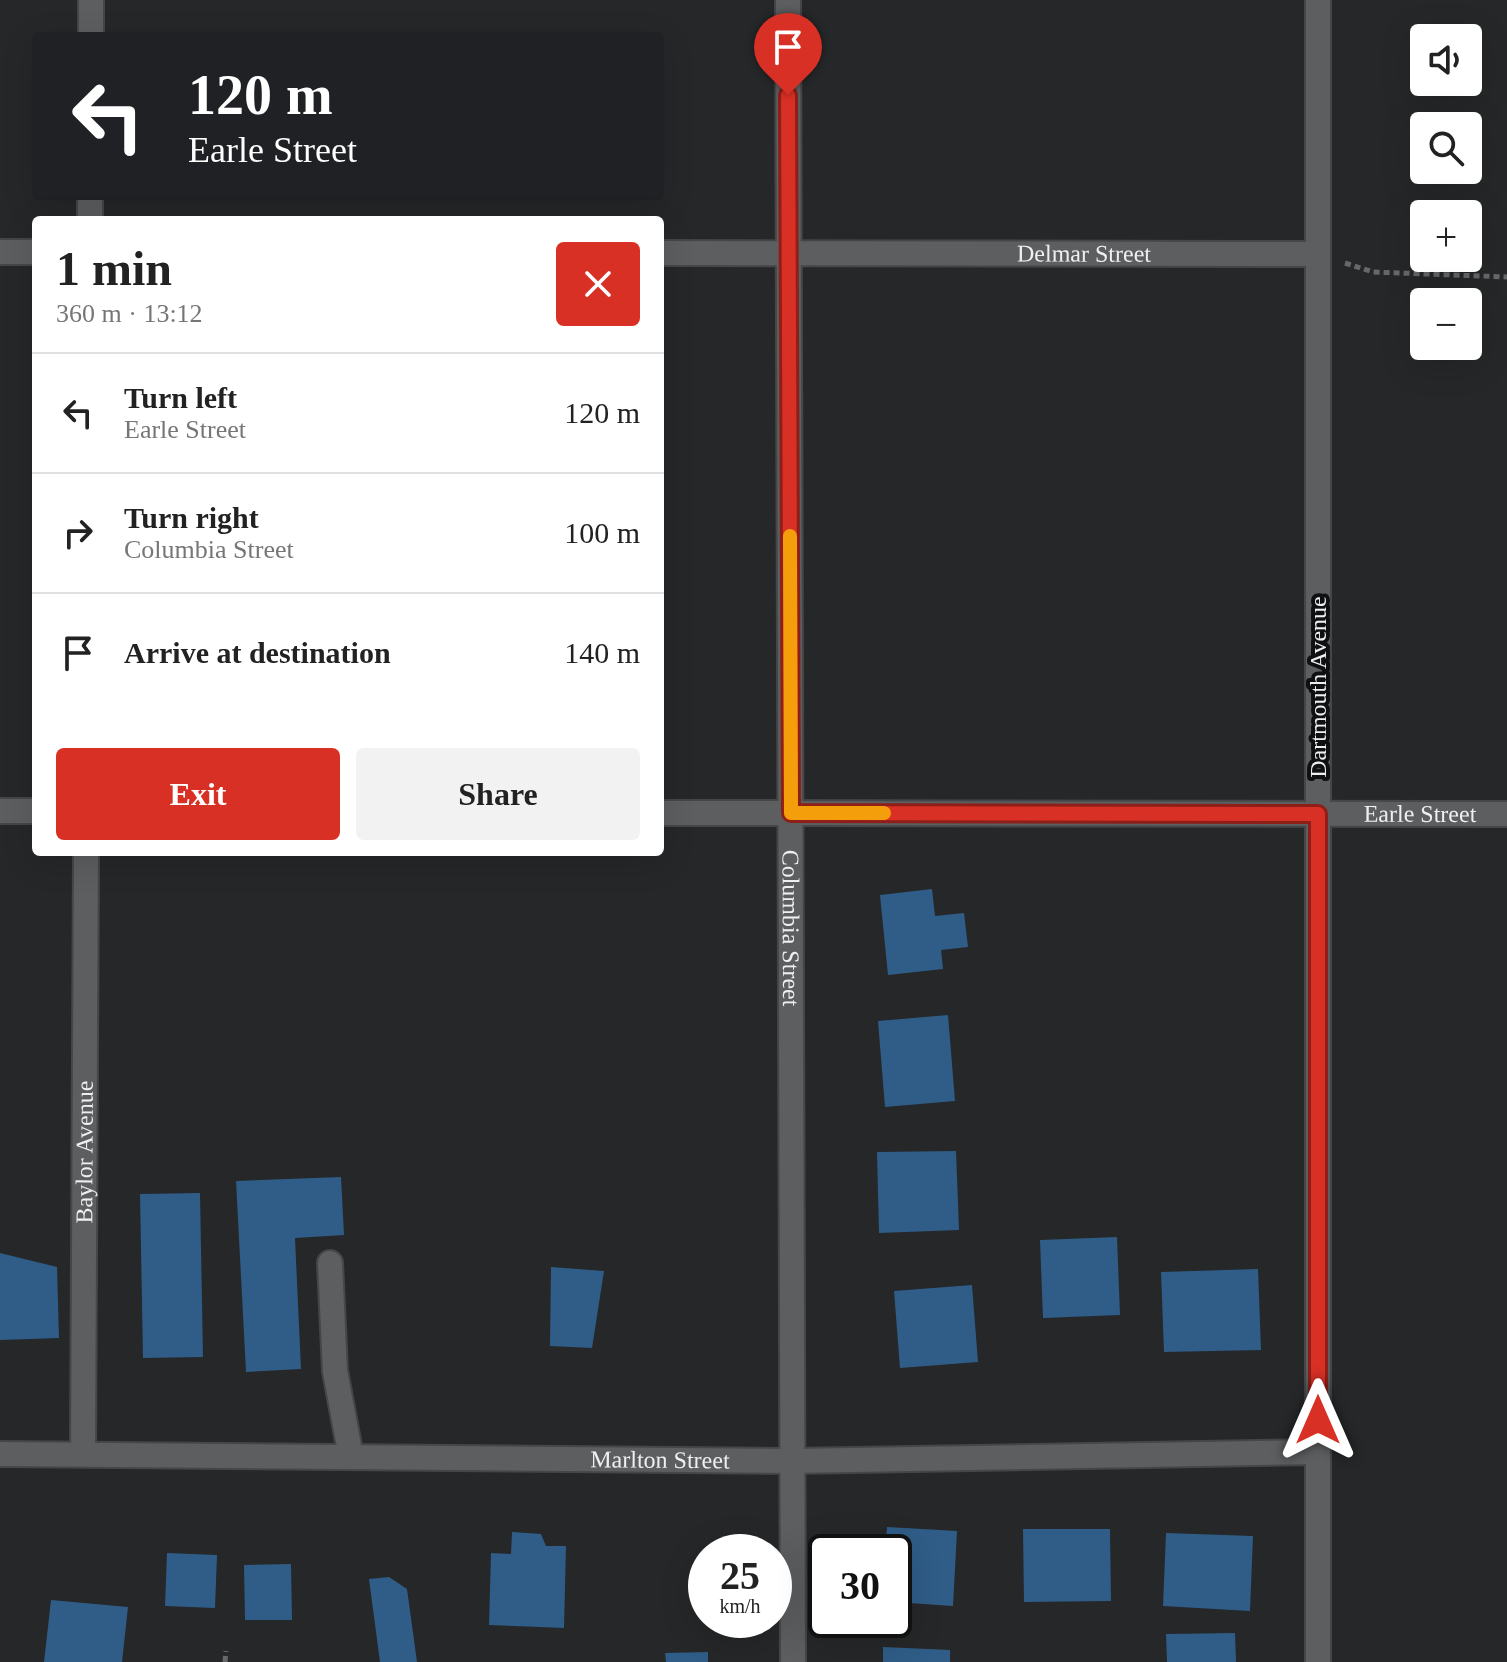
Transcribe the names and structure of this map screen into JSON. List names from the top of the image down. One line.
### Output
{"streets":{"street":["Delmar Street","Dartmouth Avenue","Earle Street","Columbia Street","Baylor Avenue","Marlton Street"]},"crossings":[["Delmar Street","Dartmouth Avenue"],["Delmar Street","Columbia Street"],["Dartmouth Avenue","Earle Street"],["Dartmouth Avenue","Marlton Street"],["Earle Street","Columbia Street"],["Columbia Street","Marlton Street"],["Baylor Avenue","Marlton Street"]],"page":{"map_buttons":["+","−"],"turn":["120 m","Earle Street"],"heading":["1 min","360 m · 13:12"],"list":[{"name":"Turn left","note":"Earle Street","value":"120 m"},{"name":"Turn right","note":"Columbia Street","value":"100 m"},{"name":"Arrive at destination","value":"140 m"}],"buttons":["Exit","Share"],"speed":"25 km/h","limit":"30"}}
